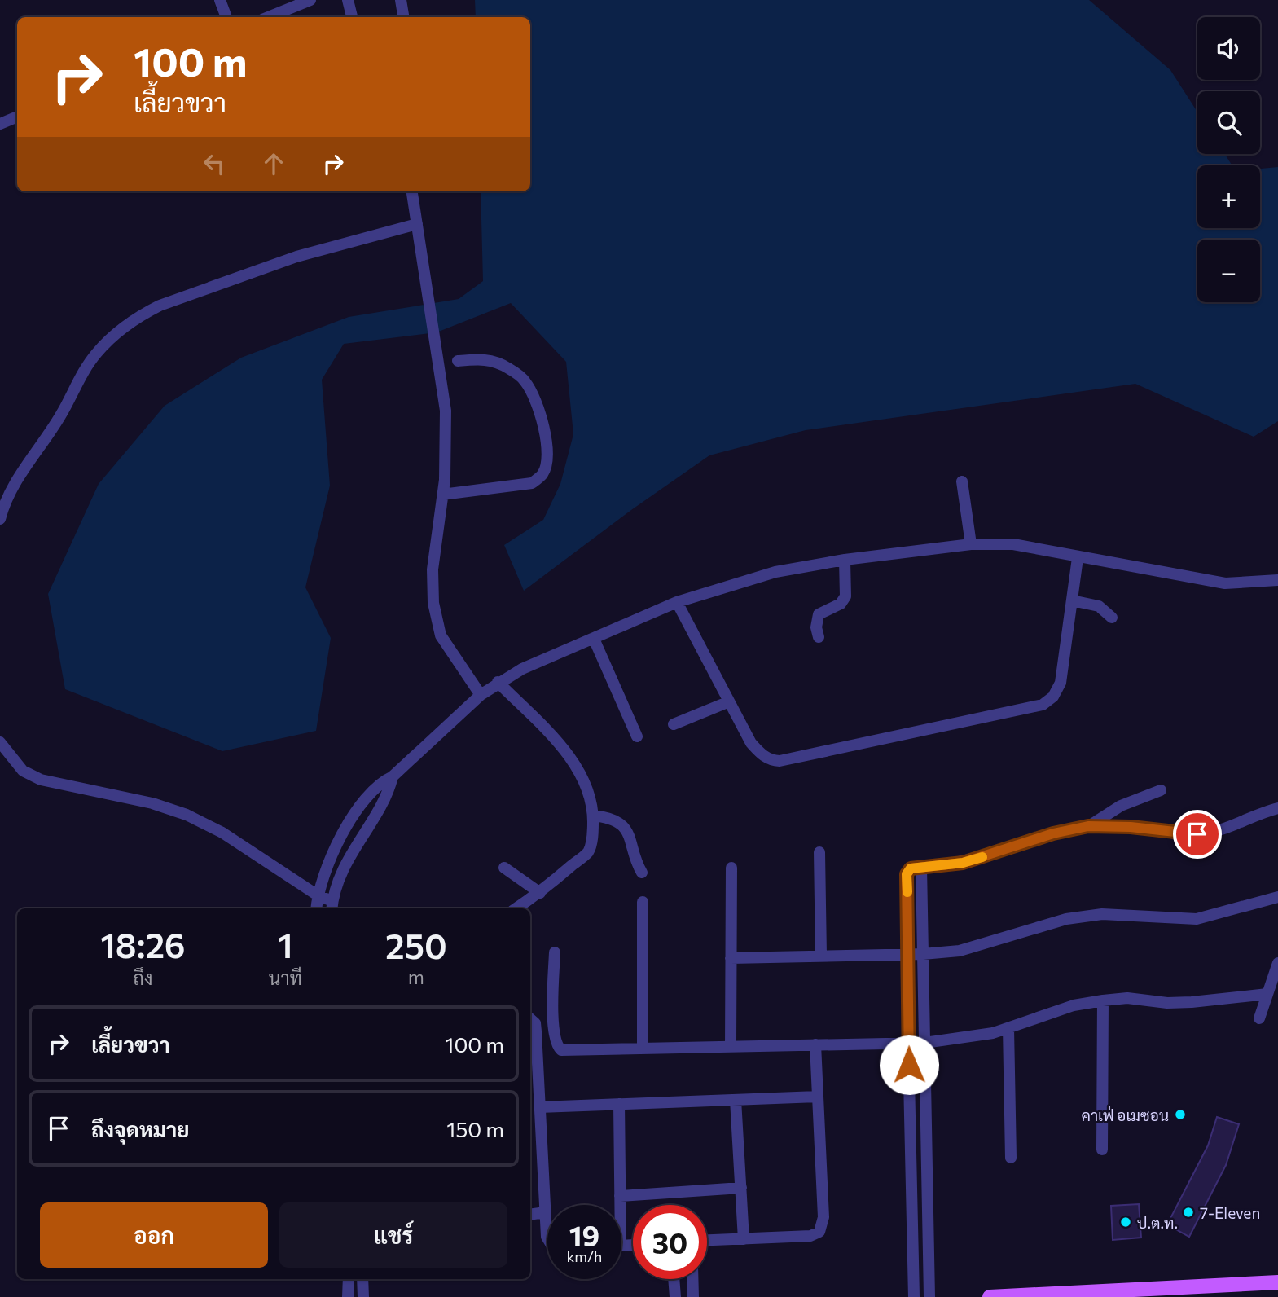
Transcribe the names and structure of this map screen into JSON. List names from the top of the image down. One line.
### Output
{"places":["คาเฟ่ อเมซอน","7-Eleven","ป.ต.ท."],"page":{"map_buttons":["+","−"],"turn":["100 m","เลี้ยวขวา"],"eta":["18:26","ถึง","1","นาที","250","m"],"list":[{"name":"เลี้ยวขวา","value":"100 m"},{"name":"ถึงจุดหมาย","value":"150 m"}],"buttons":["ออก","แชร์"],"speed":"19 km/h","limit":"30"}}
